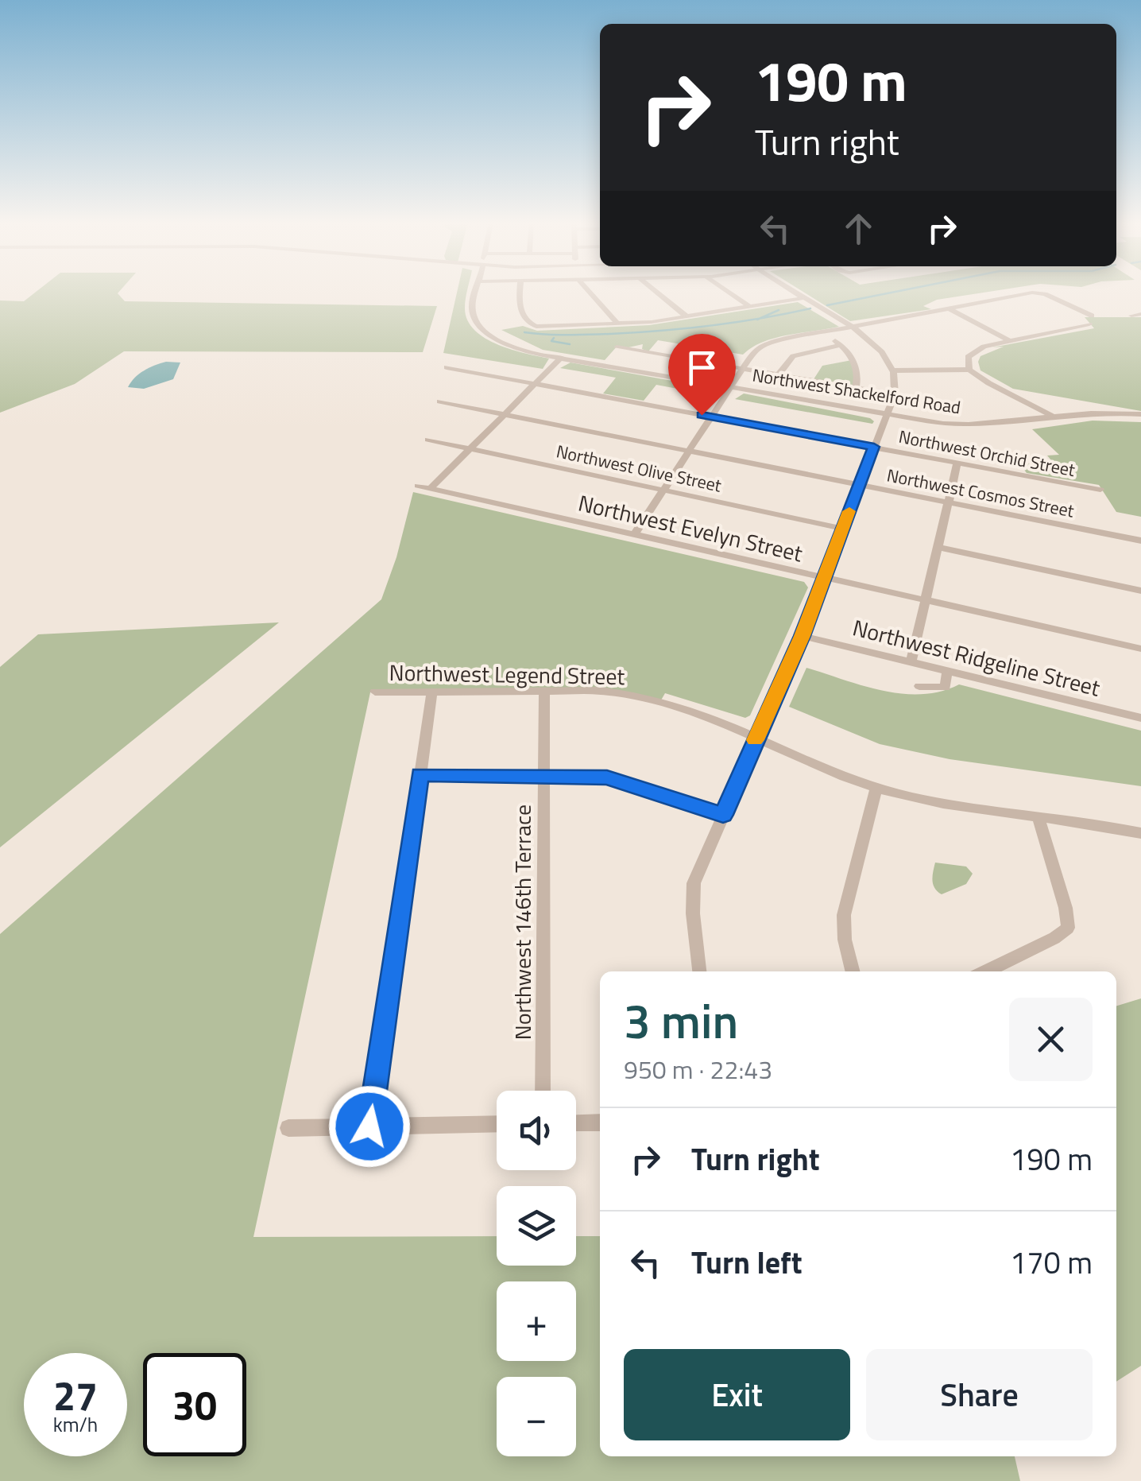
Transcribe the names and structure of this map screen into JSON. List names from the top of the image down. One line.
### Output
{"streets":{"street":["Northwest Shackelford Road","Northwest Orchid Street","Northwest Olive Street","Northwest Cosmos Street","Northwest Evelyn Street","Northwest Ridgeline Street","Northwest Legend Street","Northwest 146th Terrace"]},"crossings":[["Northwest Legend Street","Northwest 146th Terrace"]],"page":{"turn":["190 m","Turn right"],"heading":["3 min","950 m · 22:43"],"map_buttons":["+","−"],"list":[{"name":"Turn right","value":"190 m"},{"name":"Turn left","value":"170 m"}],"buttons":["Exit","Share"],"speed":"27 km/h","limit":"30"}}
